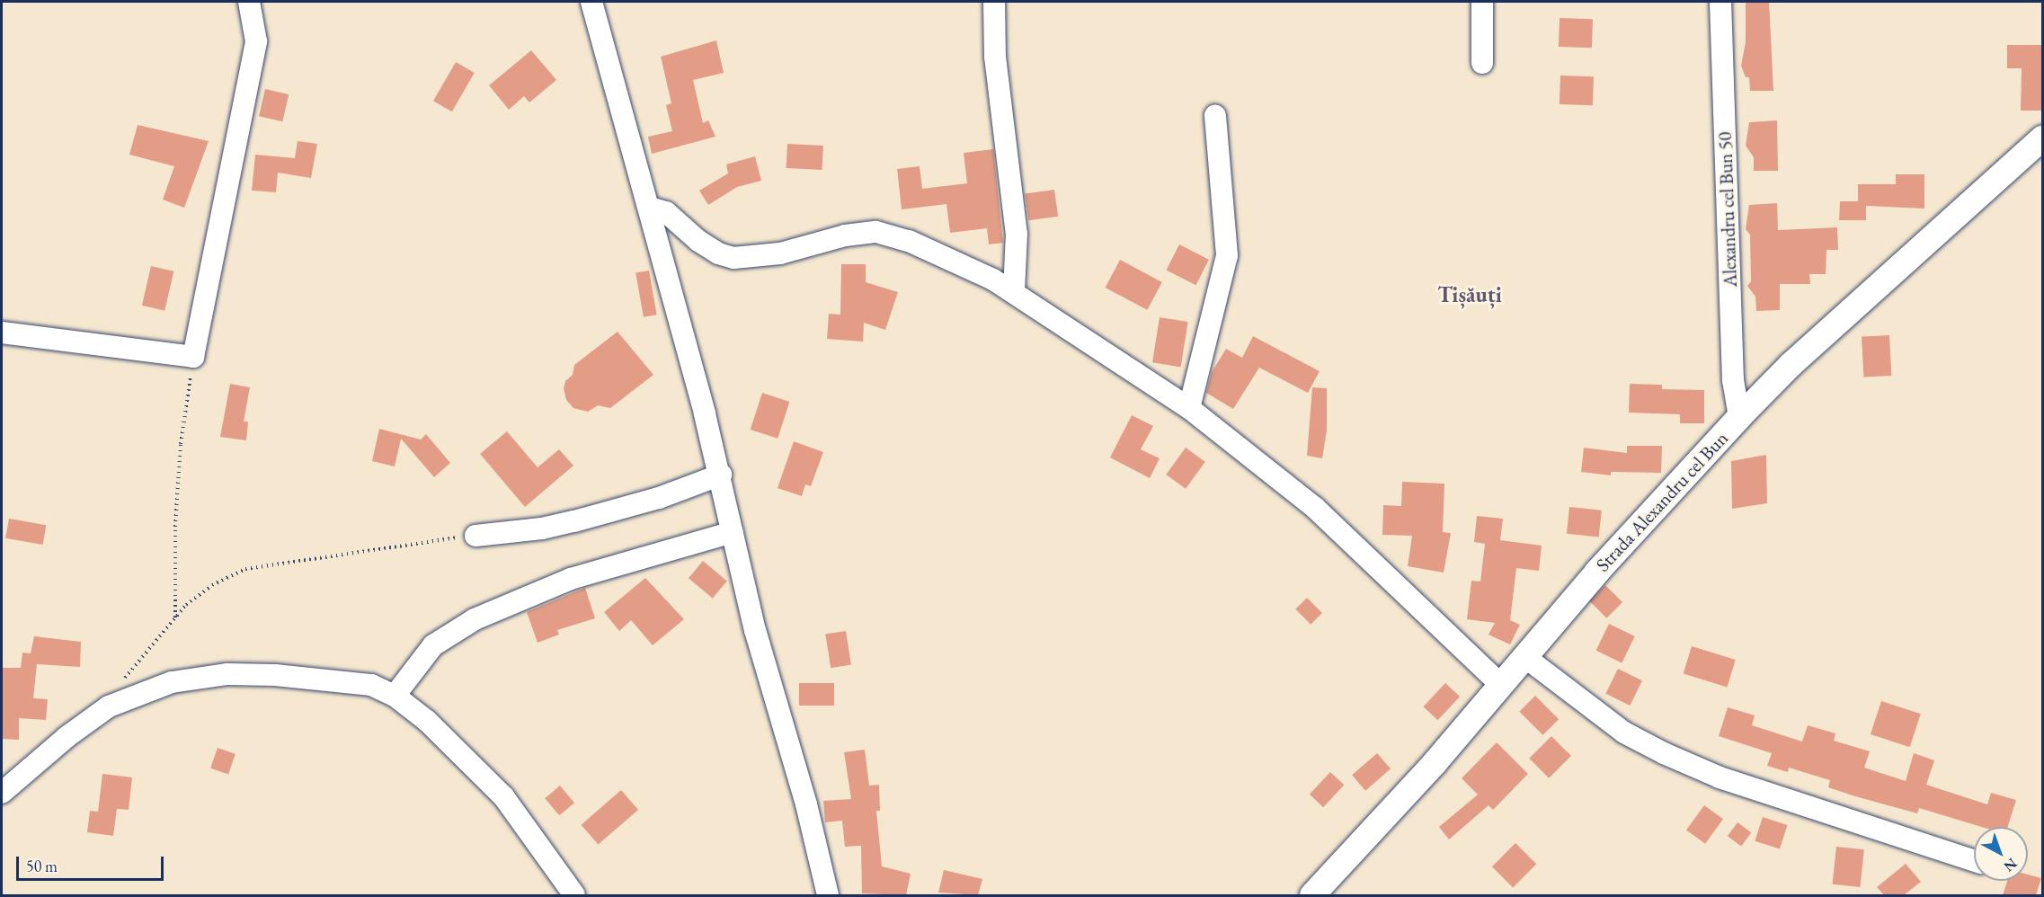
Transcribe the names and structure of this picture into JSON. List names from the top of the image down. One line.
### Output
{"streets":{"street":["Alexandru cel Bun 50","Strada Alexandru cel Bun"]},"crossings":[["Alexandru cel Bun 50","Strada Alexandru cel Bun"]],"districts":["Tișăuți"],"scale_bar":"50 m","north":"bottom right"}
